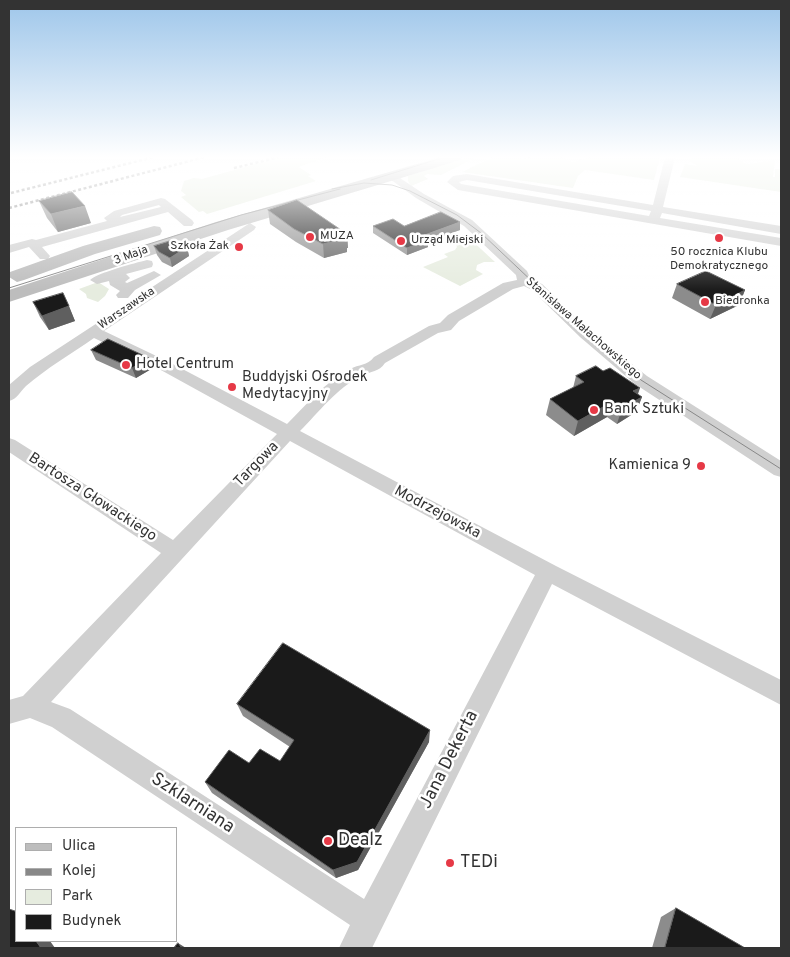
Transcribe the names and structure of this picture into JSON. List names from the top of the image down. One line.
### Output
{"streets":{"main road":["3 Maja"],"street":["Warszawska","Stanisława Małachowskiego","Targowa","Bartosza Głowackiego","Modrzejowska","Jana Dekerta","Szklarniana"]},"crossings":[["Warszawska","Modrzejowska"],["Stanisława Małachowskiego","Targowa"],["Targowa","Bartosza Głowackiego"],["Targowa","Modrzejowska"],["Targowa","Szklarniana"],["Modrzejowska","Jana Dekerta"],["Jana Dekerta","Szklarniana"]],"places":["MUZA","50 rocznica Klubu Demokratycznego","Urząd Miejski","Szkoła Żak","Biedronka","Hotel Centrum","Buddyjski Ośrodek Medytacyjny","Bank Sztuki","Kamienica 9","Dealz","TEDi"],"legend":["Ulica","Kolej","Park","Budynek"]}
